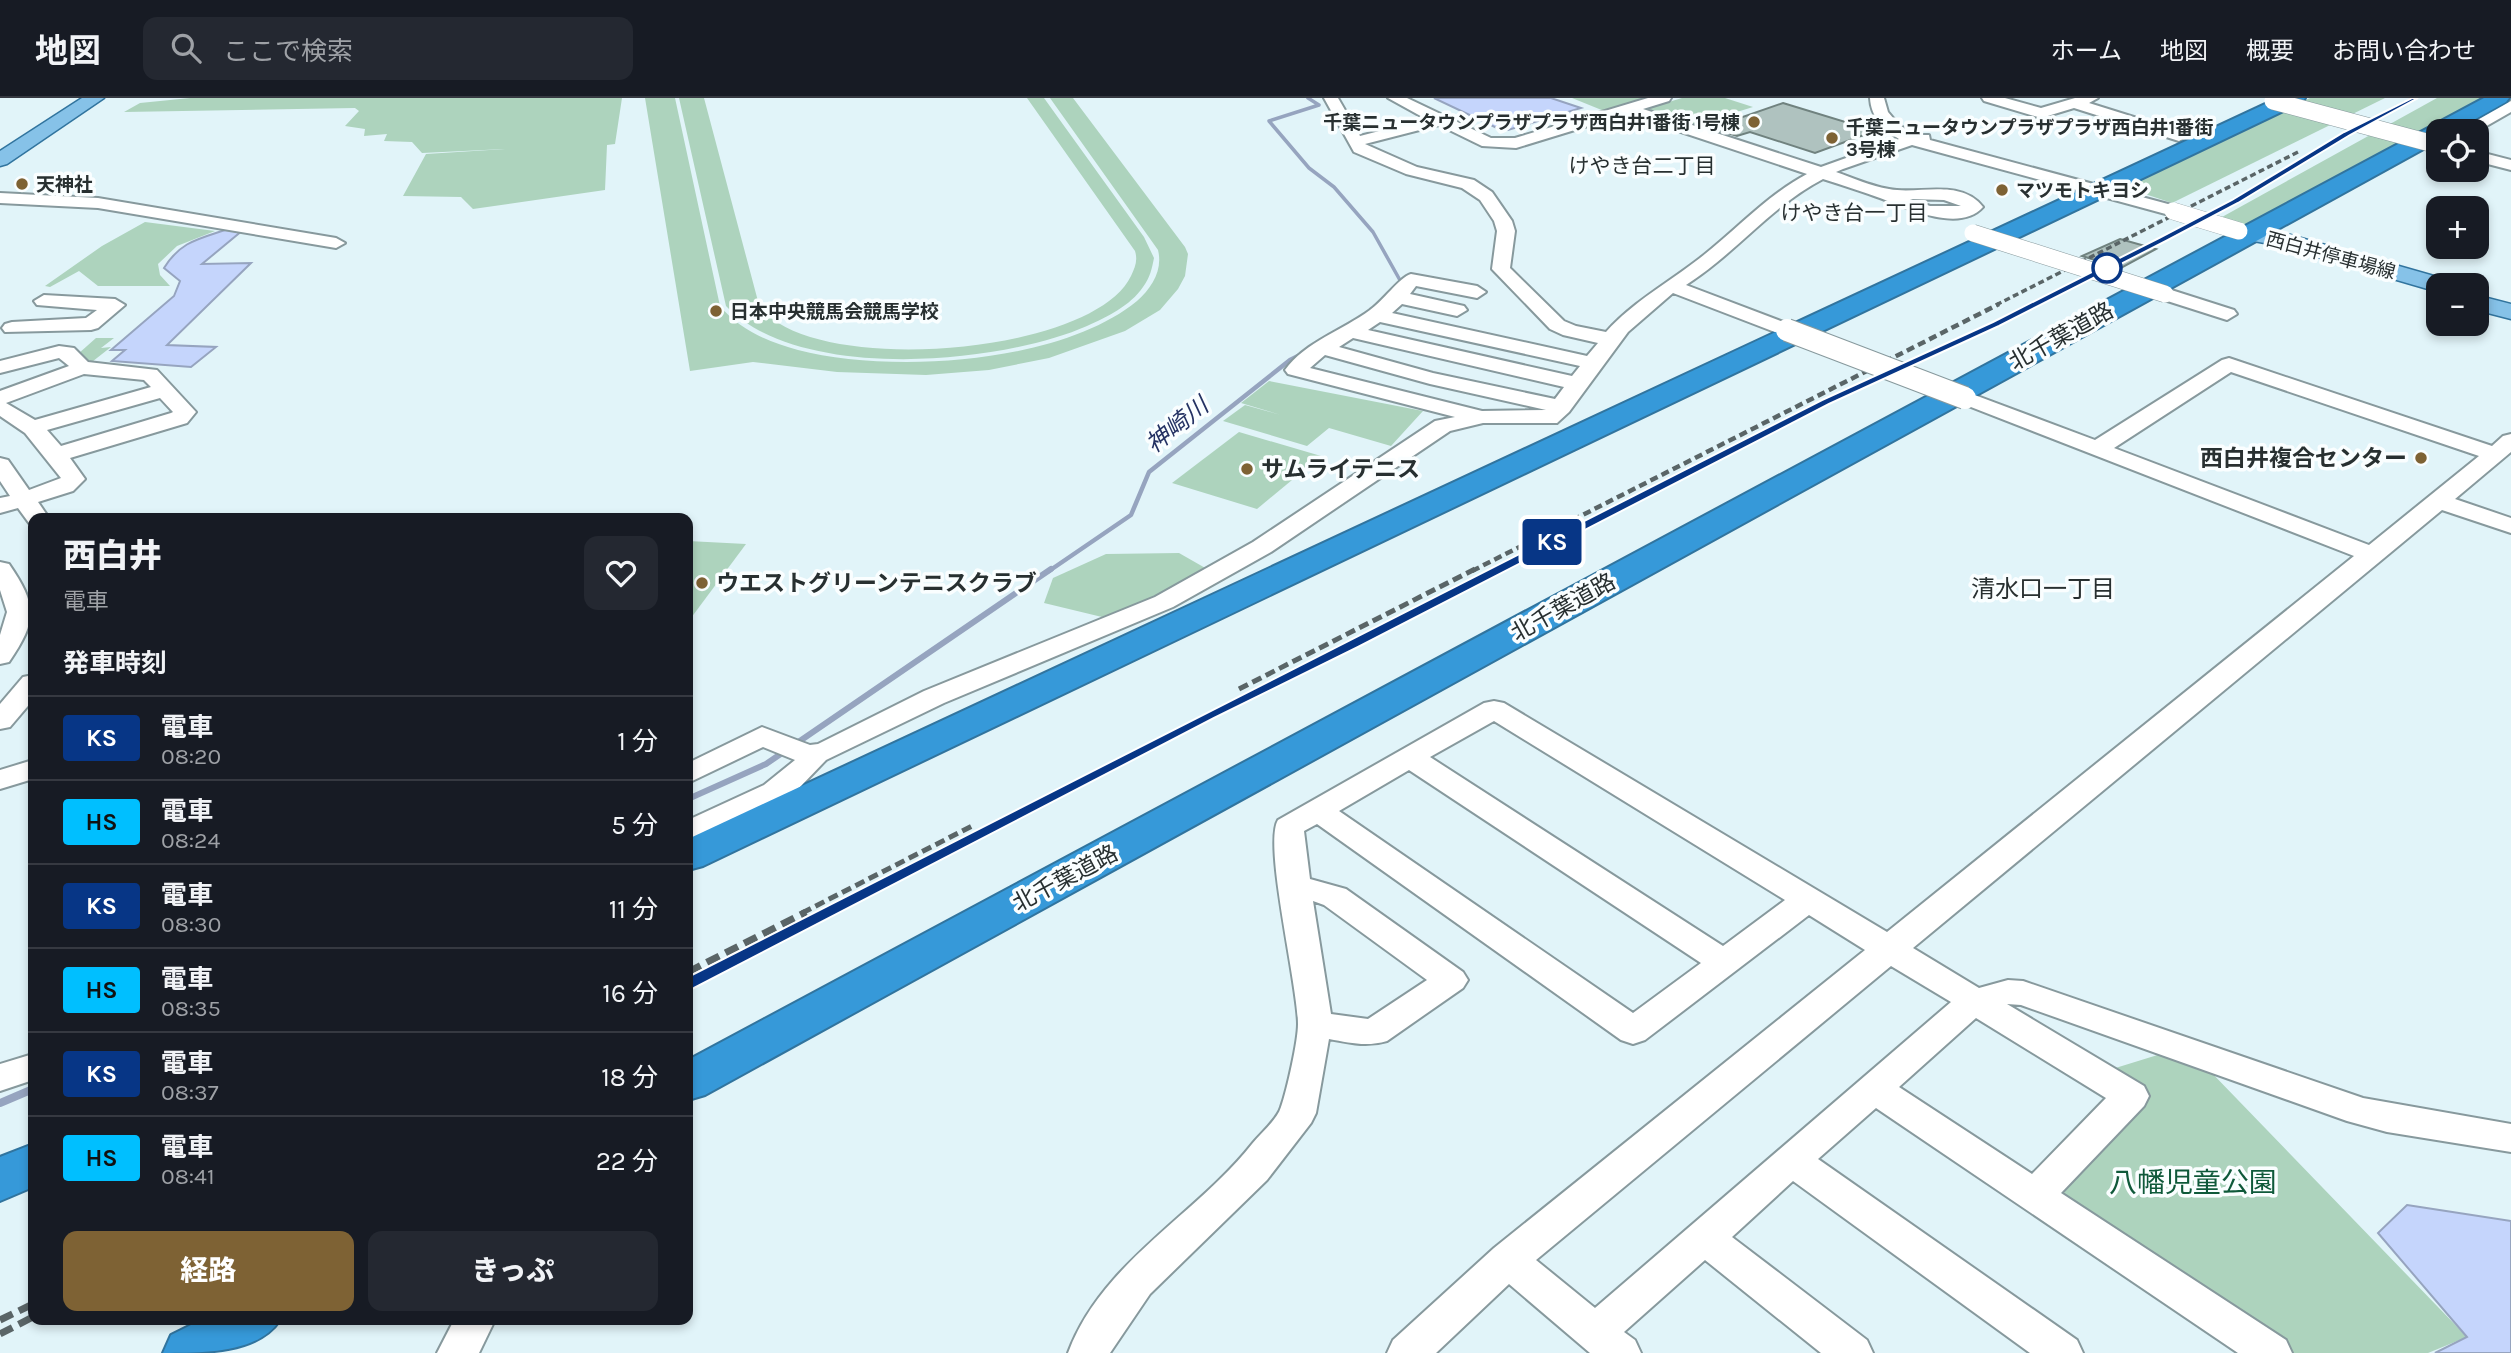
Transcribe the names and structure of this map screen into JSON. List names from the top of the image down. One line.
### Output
{"streets":{"highway":["北千葉道路"],"main road":["西白井停車場線"]},"crossings":[["西白井停車場線","北千葉道路"]],"districts":["けやき台二丁目","けやき台一丁目","清水口一丁目"],"water":["神崎川"],"parks":["八幡児童公園"],"places":["千葉ニュータウンプラザプラザ西白井1番街 1号棟","千葉ニュータウンプラザプラザ西白井1番街 3号棟","天神社","マツモトキヨシ","日本中央競馬会競馬学校","西白井複合センター","サムライテニス","ウエストグリーンテニスクラブ"],"page":{"header":"地図","search":"ここで検索","nav":["ホーム","地図","概要","お問い合わせ"],"on_map":"KS","map_buttons":["+","−"],"heading":[["西白井","電車"],"発車時刻"],"list":[{"mark":"KS","name":"電車","note":"08:20","value":"1 分"},{"mark":"HS","name":"電車","note":"08:24","value":"5 分"},{"mark":"KS","name":"電車","note":"08:30","value":"11 分"},{"mark":"HS","name":"電車","note":"08:35","value":"16 分"},{"mark":"KS","name":"電車","note":"08:37","value":"18 分"},{"mark":"HS","name":"電車","note":"08:41","value":"22 分"}],"buttons":["経路","きっぷ"]}}
